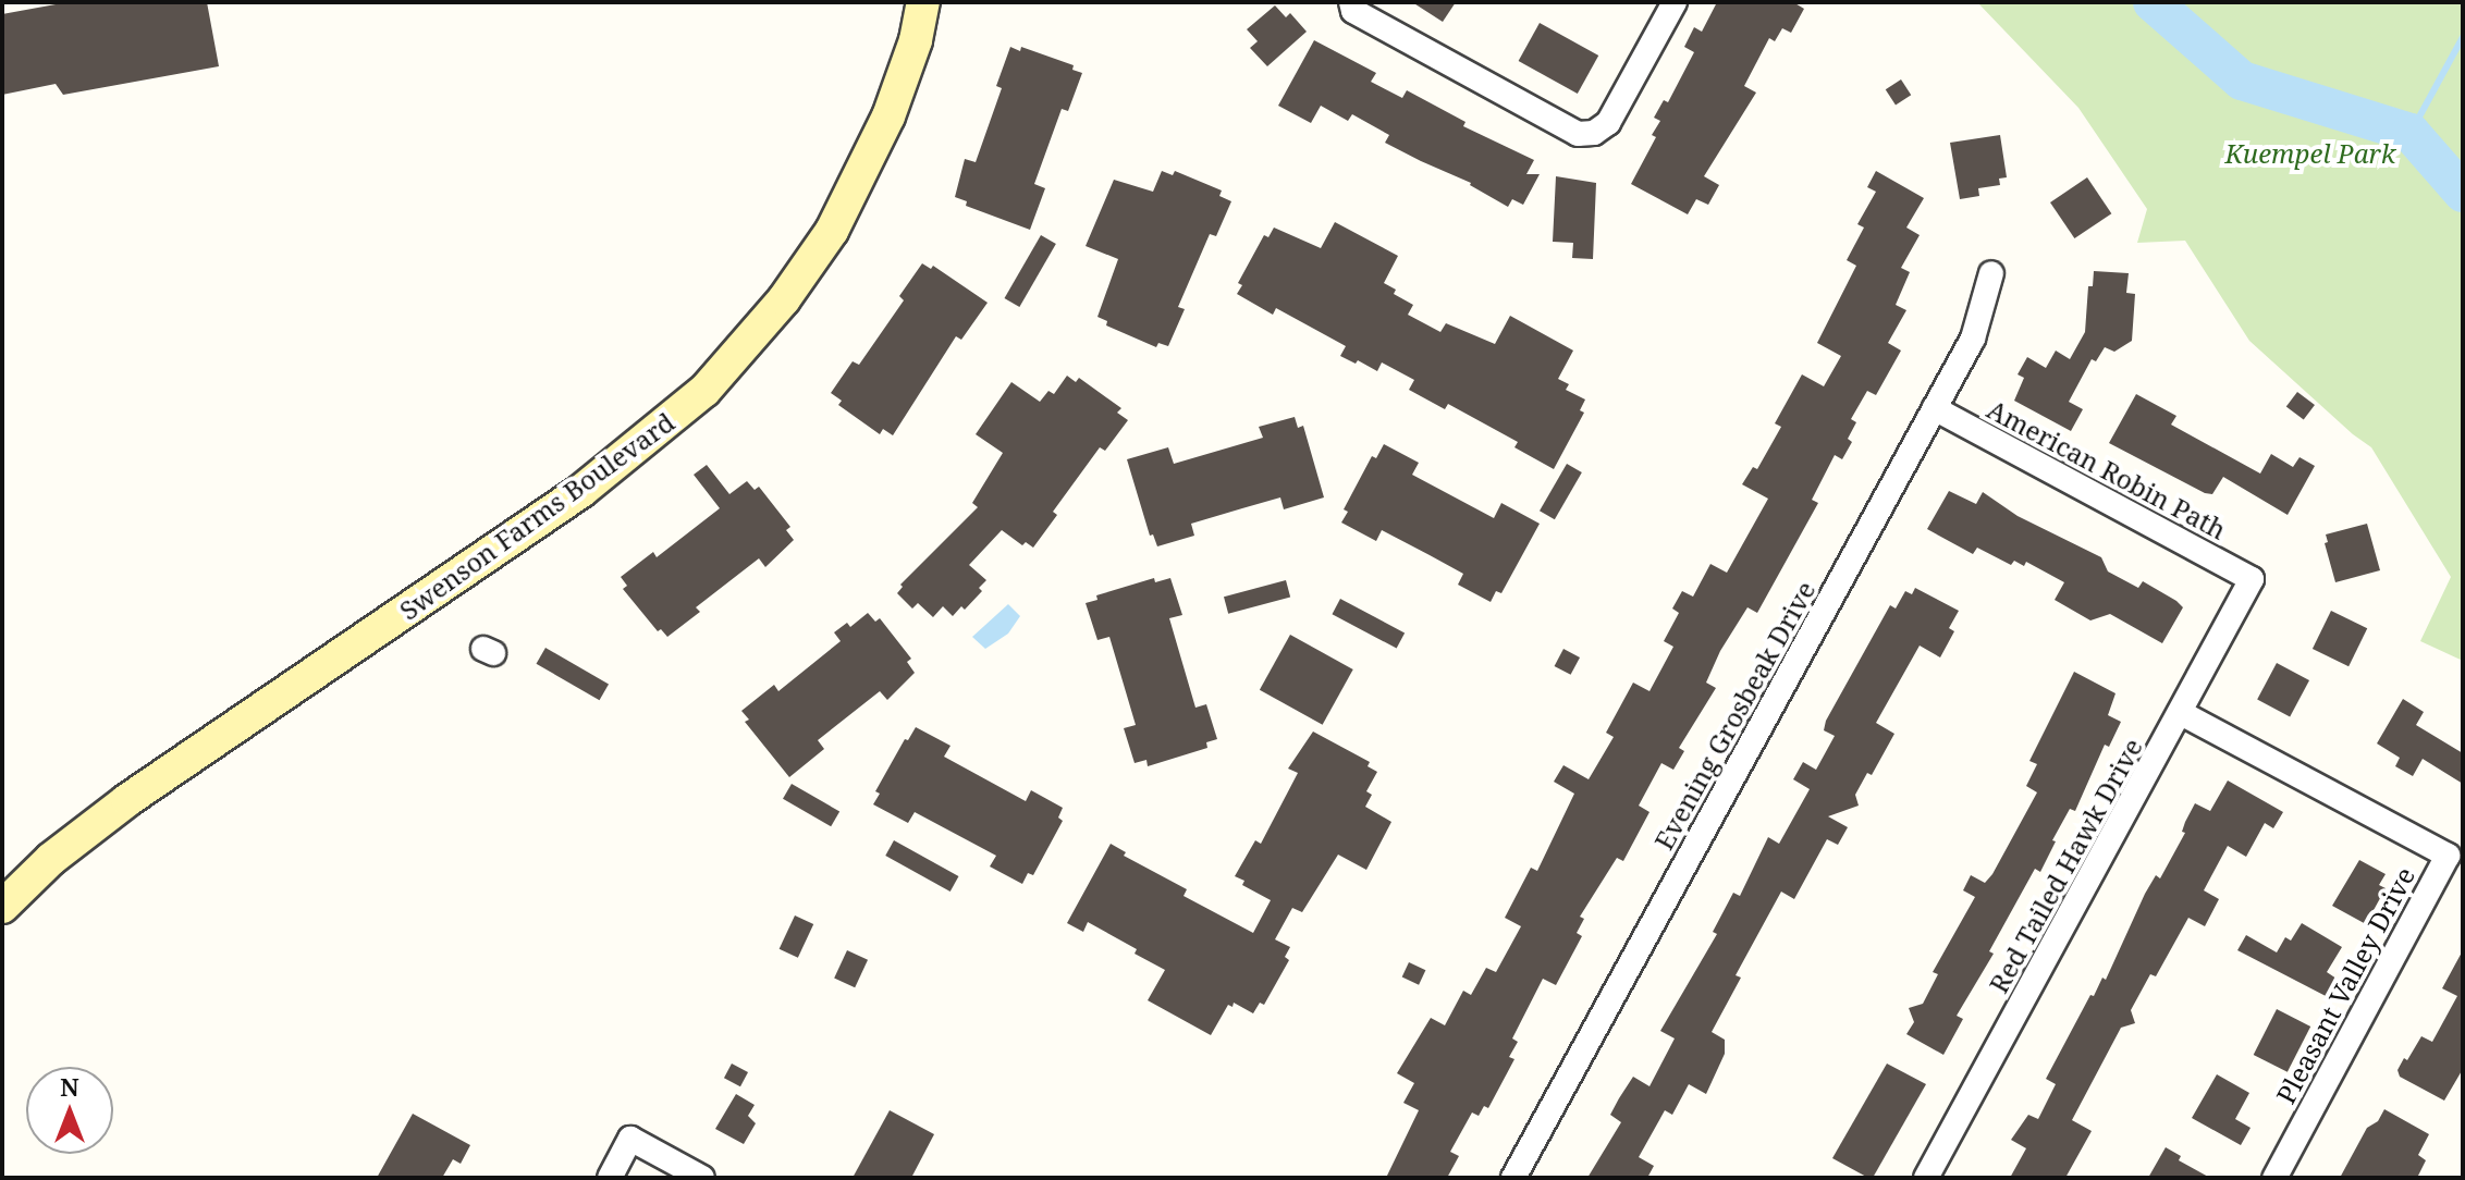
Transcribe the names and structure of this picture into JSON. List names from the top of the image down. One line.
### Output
{"streets":{"street":["American Robin Path","Swenson Farms Boulevard","Evening Grosbeak Drive","Red Tailed Hawk Drive","Pleasant Valley Drive"]},"crossings":[["American Robin Path","Evening Grosbeak Drive"],["American Robin Path","Red Tailed Hawk Drive"],["Red Tailed Hawk Drive","Pleasant Valley Drive"]],"parks":["Kuempel Park"],"north":"top"}
